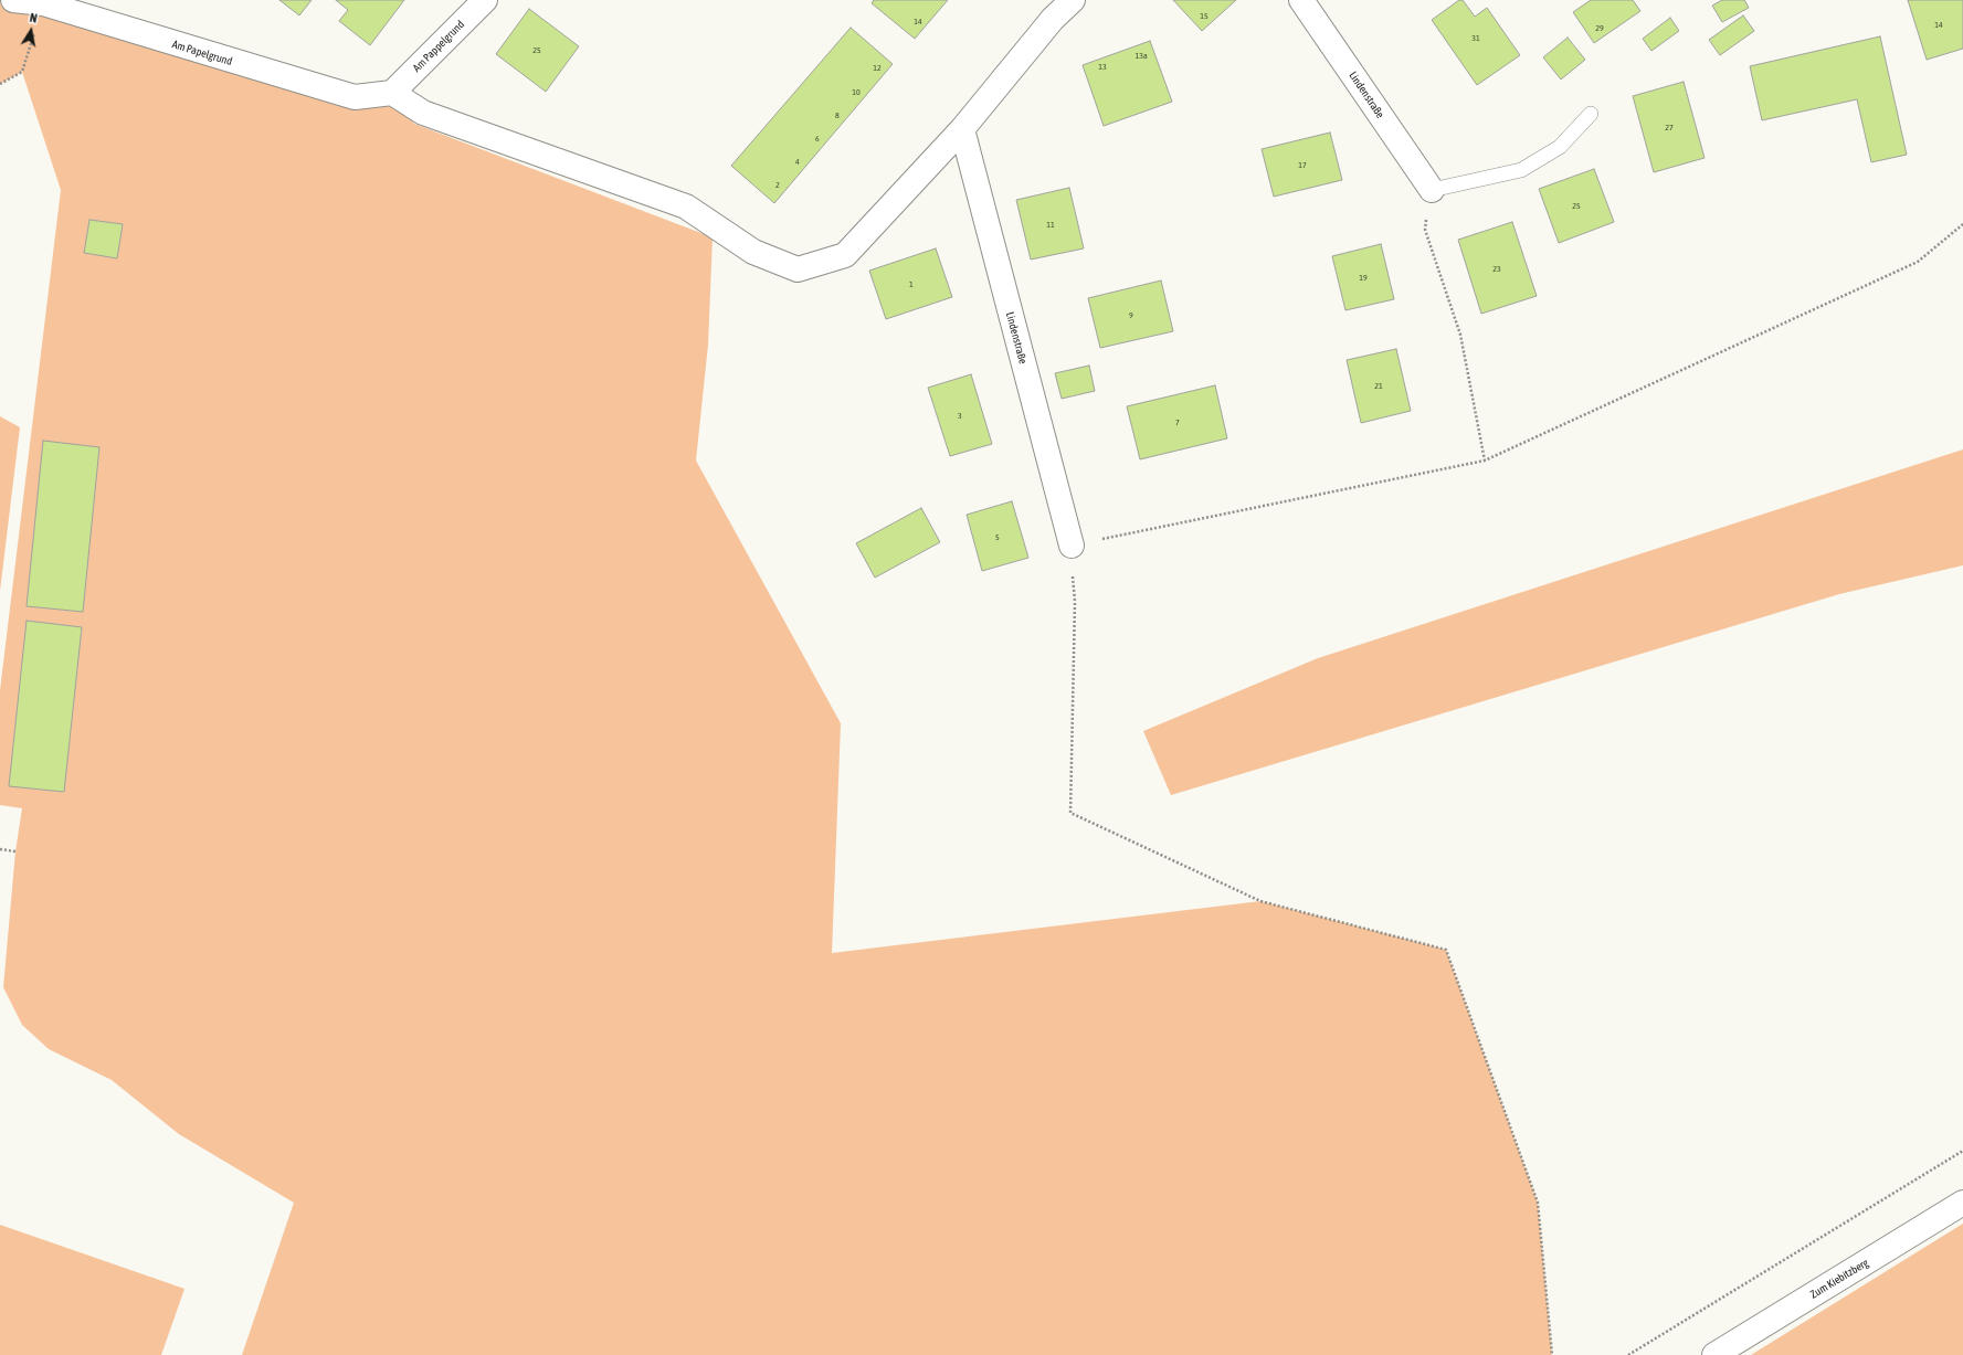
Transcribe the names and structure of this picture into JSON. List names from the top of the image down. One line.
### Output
{"streets":{"street":["Am Pappelgrund","Am Papelgrund","Lindenstraße","Zum Kiebitzberg"]},"crossings":[["Am Pappelgrund","Am Papelgrund"]],"house_numbers":["15","14","14","29","31","25","13a","13","12","10","8","27","6","4","17","2","25","11","23","19","1","9","21","3","7","5"],"north":"top"}
